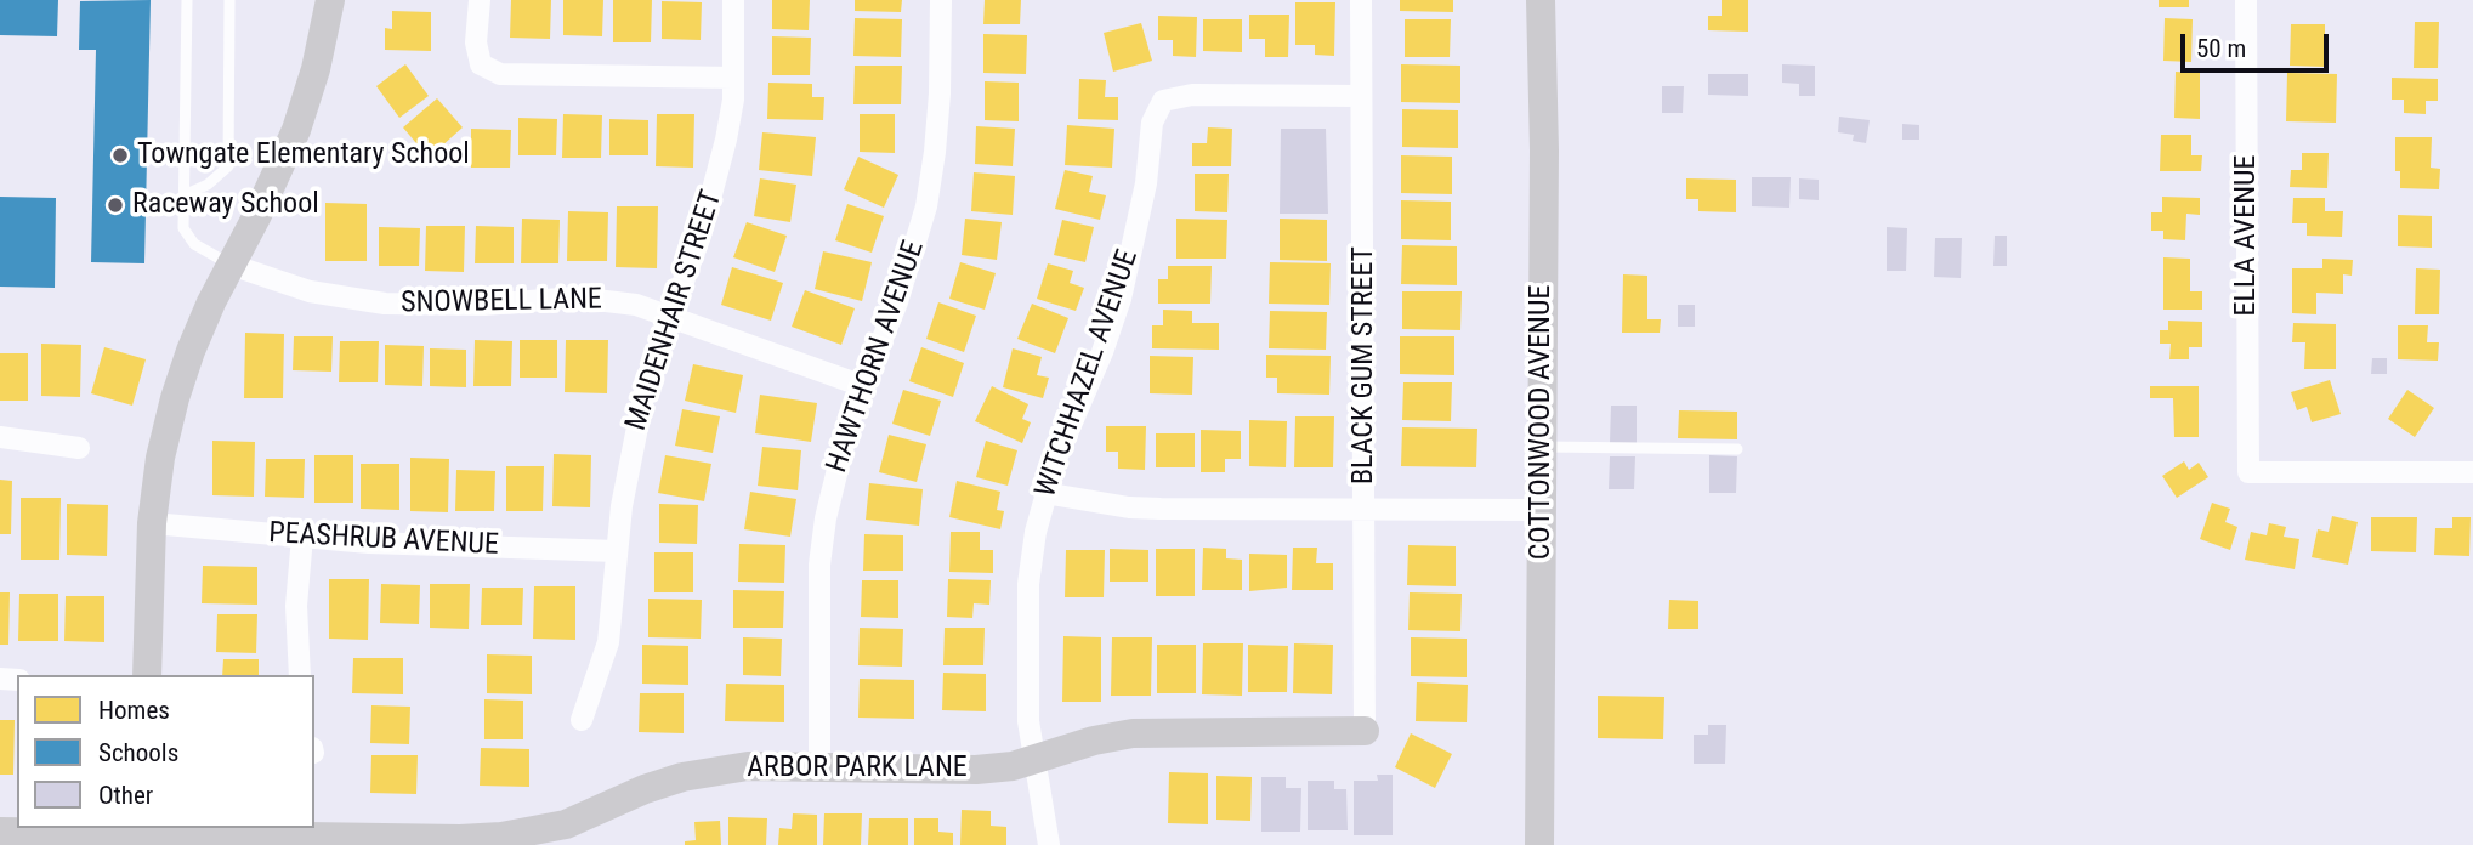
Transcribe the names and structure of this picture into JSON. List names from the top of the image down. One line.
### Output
{"streets":{"street":["ELLA AVENUE","SNOWBELL LANE","MAIDENHAIR STREET","HAWTHORN AVENUE","BLACK GUM STREET","WITCHHAZEL AVENUE","COTTONWOOD AVENUE","PEASHRUB AVENUE","ARBOR PARK LANE"]},"crossings":[["SNOWBELL LANE","MAIDENHAIR STREET"],["SNOWBELL LANE","HAWTHORN AVENUE"],["MAIDENHAIR STREET","PEASHRUB AVENUE"],["HAWTHORN AVENUE","ARBOR PARK LANE"],["BLACK GUM STREET","WITCHHAZEL AVENUE"],["BLACK GUM STREET","ARBOR PARK LANE"],["WITCHHAZEL AVENUE","ARBOR PARK LANE"]],"places":["Towngate Elementary School","Raceway School"],"legend":["Homes","Schools","Other"],"scale_bar":"50 m"}
